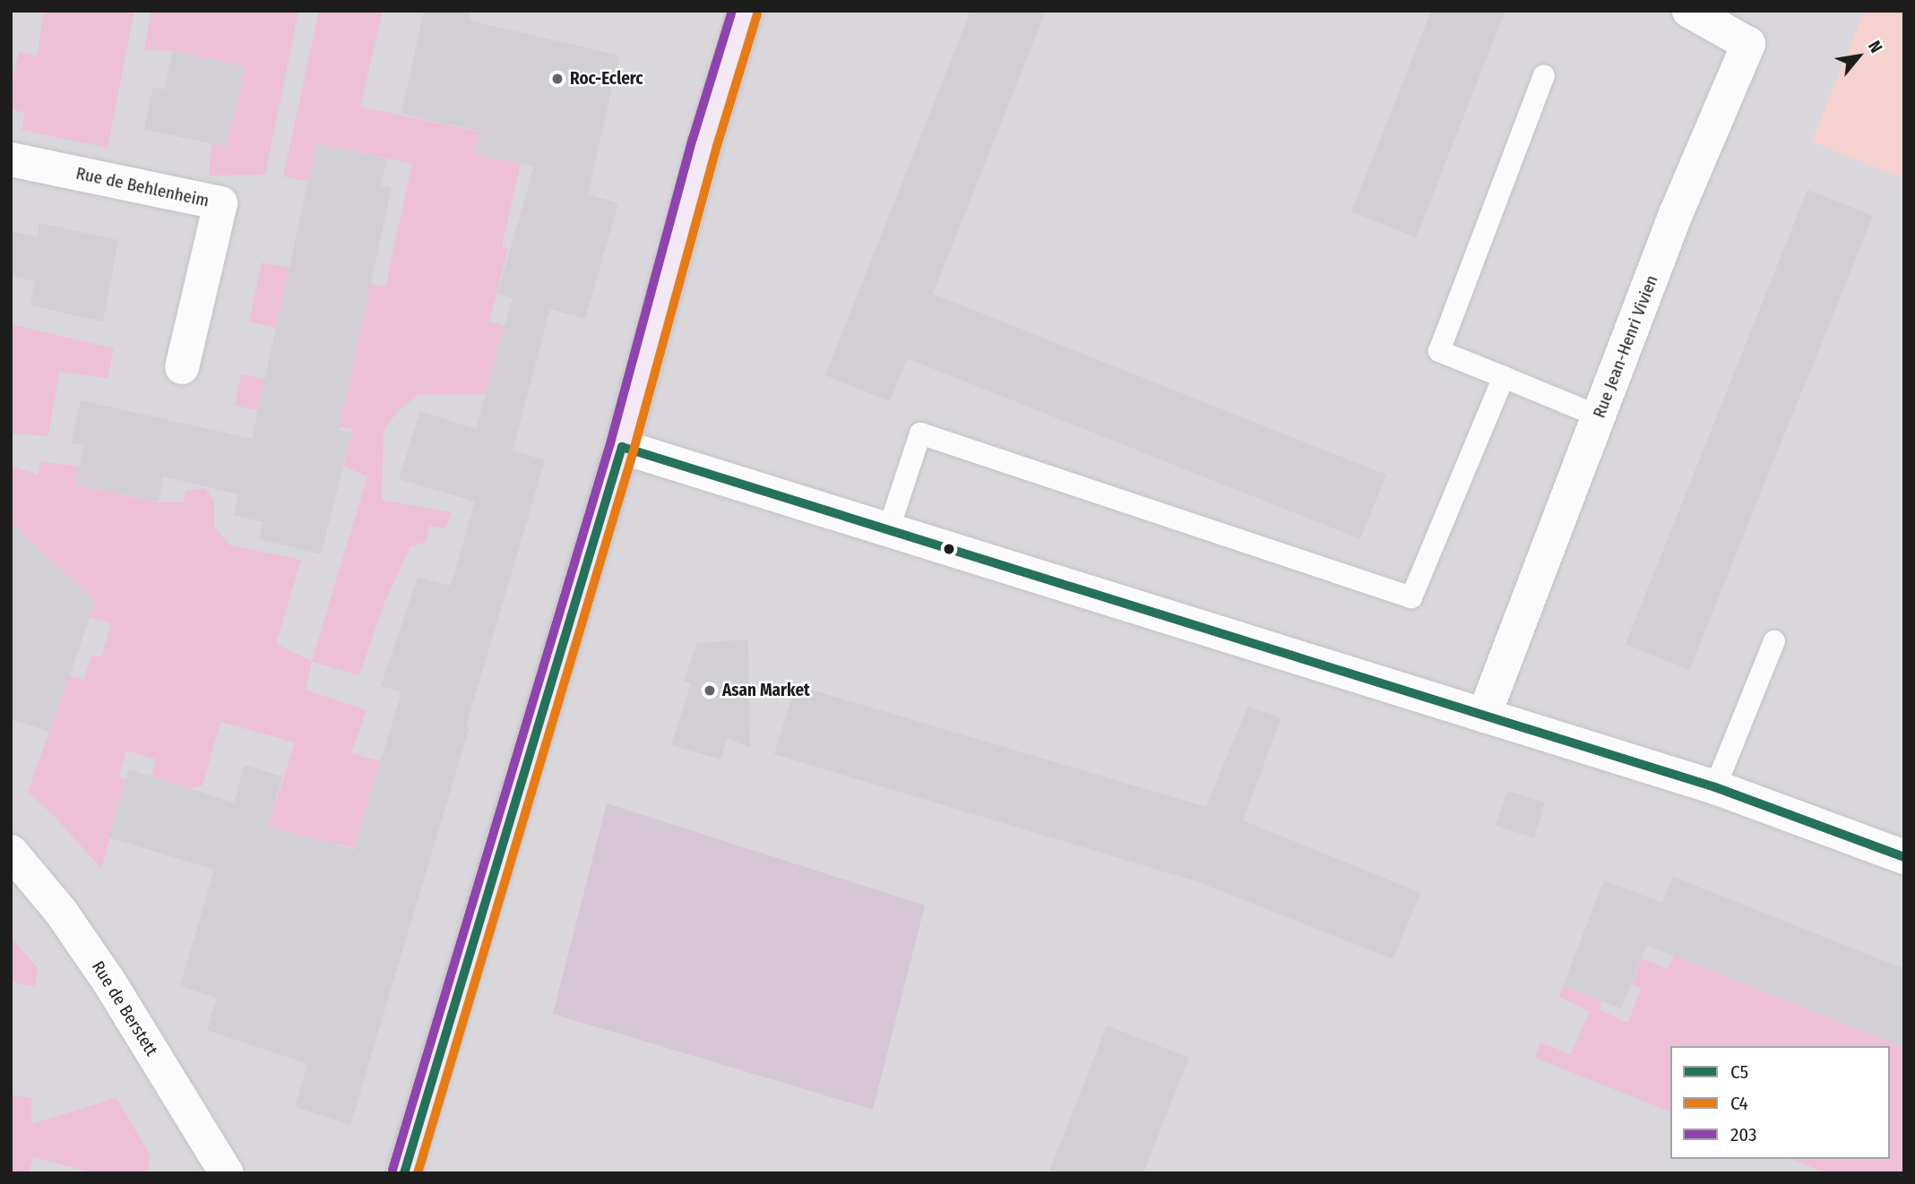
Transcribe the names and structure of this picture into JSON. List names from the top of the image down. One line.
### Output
{"streets":{"street":["Rue de Behlenheim","Rue Jean-Henri Vivien","Rue de Berstett"]},"places":["Roc-Eclerc","Asan Market"],"lines":["transit line 203","transit line C4","transit line C5"],"legend":["C5","C4","203"],"north":"top right"}
